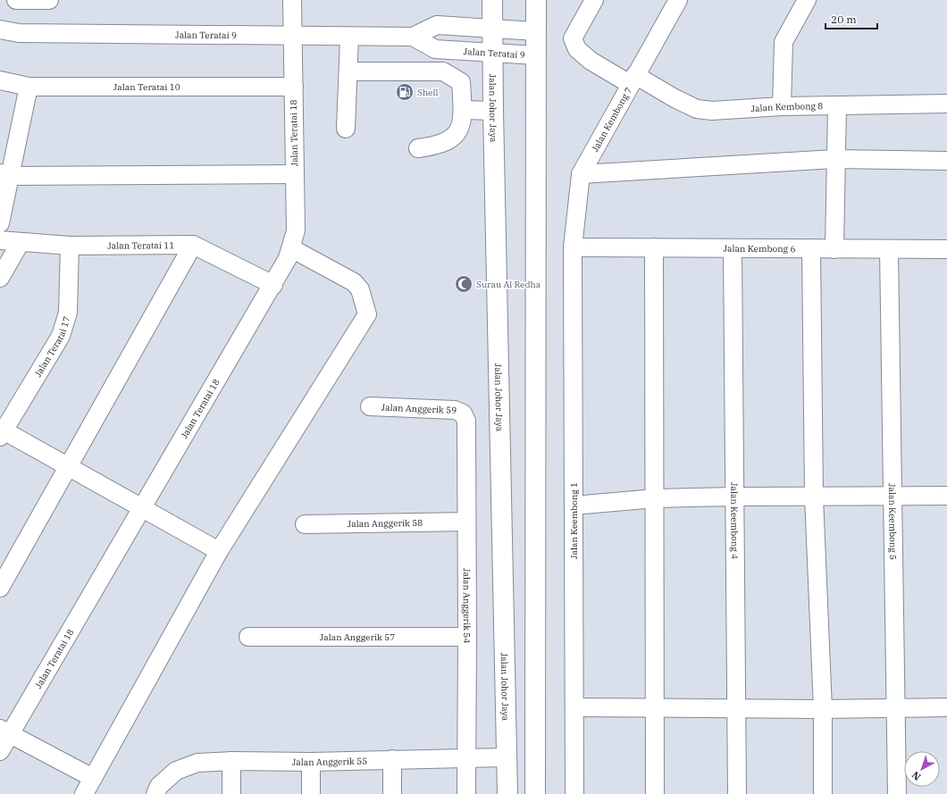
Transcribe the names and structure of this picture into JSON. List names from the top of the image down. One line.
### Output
{"streets":{"main road":["Jalan Johor Jaya"],"street":["Jalan Teratai 9","Jalan Teratai 10","Jalan Kembong 8","Jalan Kembong 7","Jalan Teratai 18","Jalan Teratai 11","Jalan Kembong 6","Jalan Teratai 17","Jalan Anggerik 59","Jalan Keembong 1","Jalan Keembong 4","Jalan Keembong 5","Jalan Anggerik 58","Jalan Anggerik 54","Jalan Anggerik 57","Jalan Anggerik 55"]},"crossings":[["Jalan Teratai 9","Jalan Johor Jaya"],["Jalan Teratai 9","Jalan Teratai 18"],["Jalan Teratai 10","Jalan Teratai 18"],["Jalan Kembong 8","Jalan Kembong 7"],["Jalan Johor Jaya","Jalan Anggerik 55"],["Jalan Kembong 7","Jalan Kembong 6"],["Jalan Kembong 7","Jalan Keembong 1"],["Jalan Teratai 18","Jalan Teratai 11"],["Jalan Teratai 11","Jalan Teratai 17"],["Jalan Kembong 6","Jalan Keembong 1"],["Jalan Kembong 6","Jalan Keembong 4"],["Jalan Kembong 6","Jalan Keembong 5"],["Jalan Anggerik 59","Jalan Anggerik 54"],["Jalan Anggerik 58","Jalan Anggerik 54"],["Jalan Anggerik 54","Jalan Anggerik 57"],["Jalan Anggerik 54","Jalan Anggerik 55"]],"places":{"fuel station":["Shell"],"mosque":["Surau Al Redha"]},"scale_bar":"20 m","north":"bottom left"}
